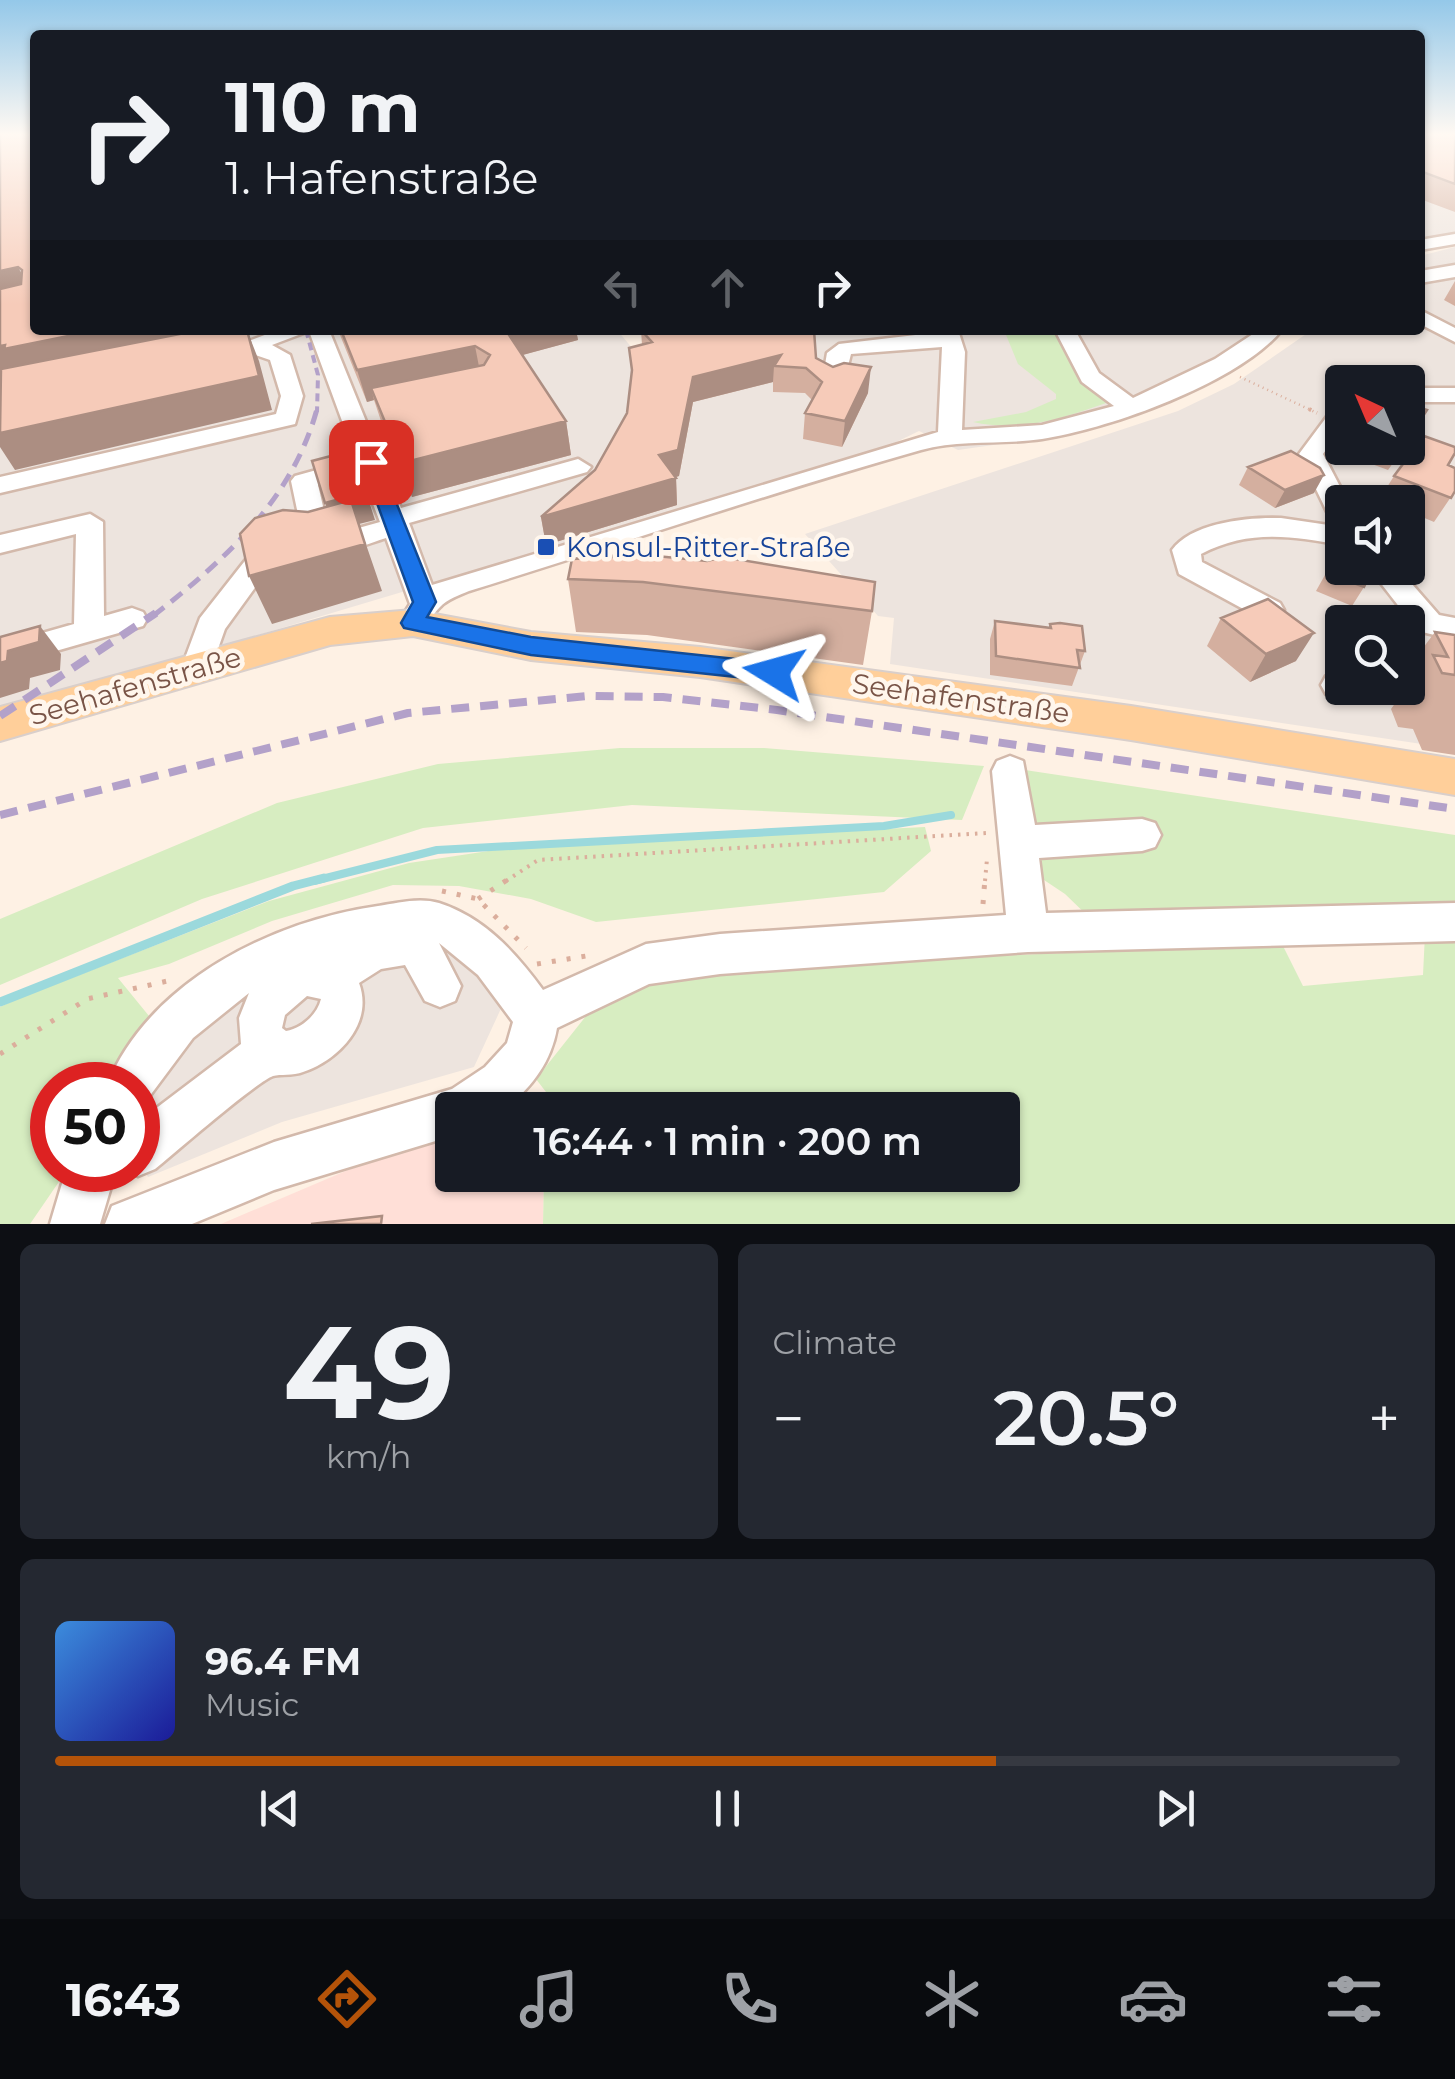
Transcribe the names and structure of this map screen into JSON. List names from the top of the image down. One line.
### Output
{"streets":{"main road":["Seehafenstraße"]},"places":{"transit":["Konsul-Ritter-Straße"]},"north":"top left","page":{"turn":["110 m","1. Hafenstraße"],"limit":"50","trip":"16:44 · 1 min · 200 m","tile":[["49","km/h"],"Climate"],"heat":["−","20.5°","+"],"song":["96.4 FM","Music"],"tabs":"16:43"}}
